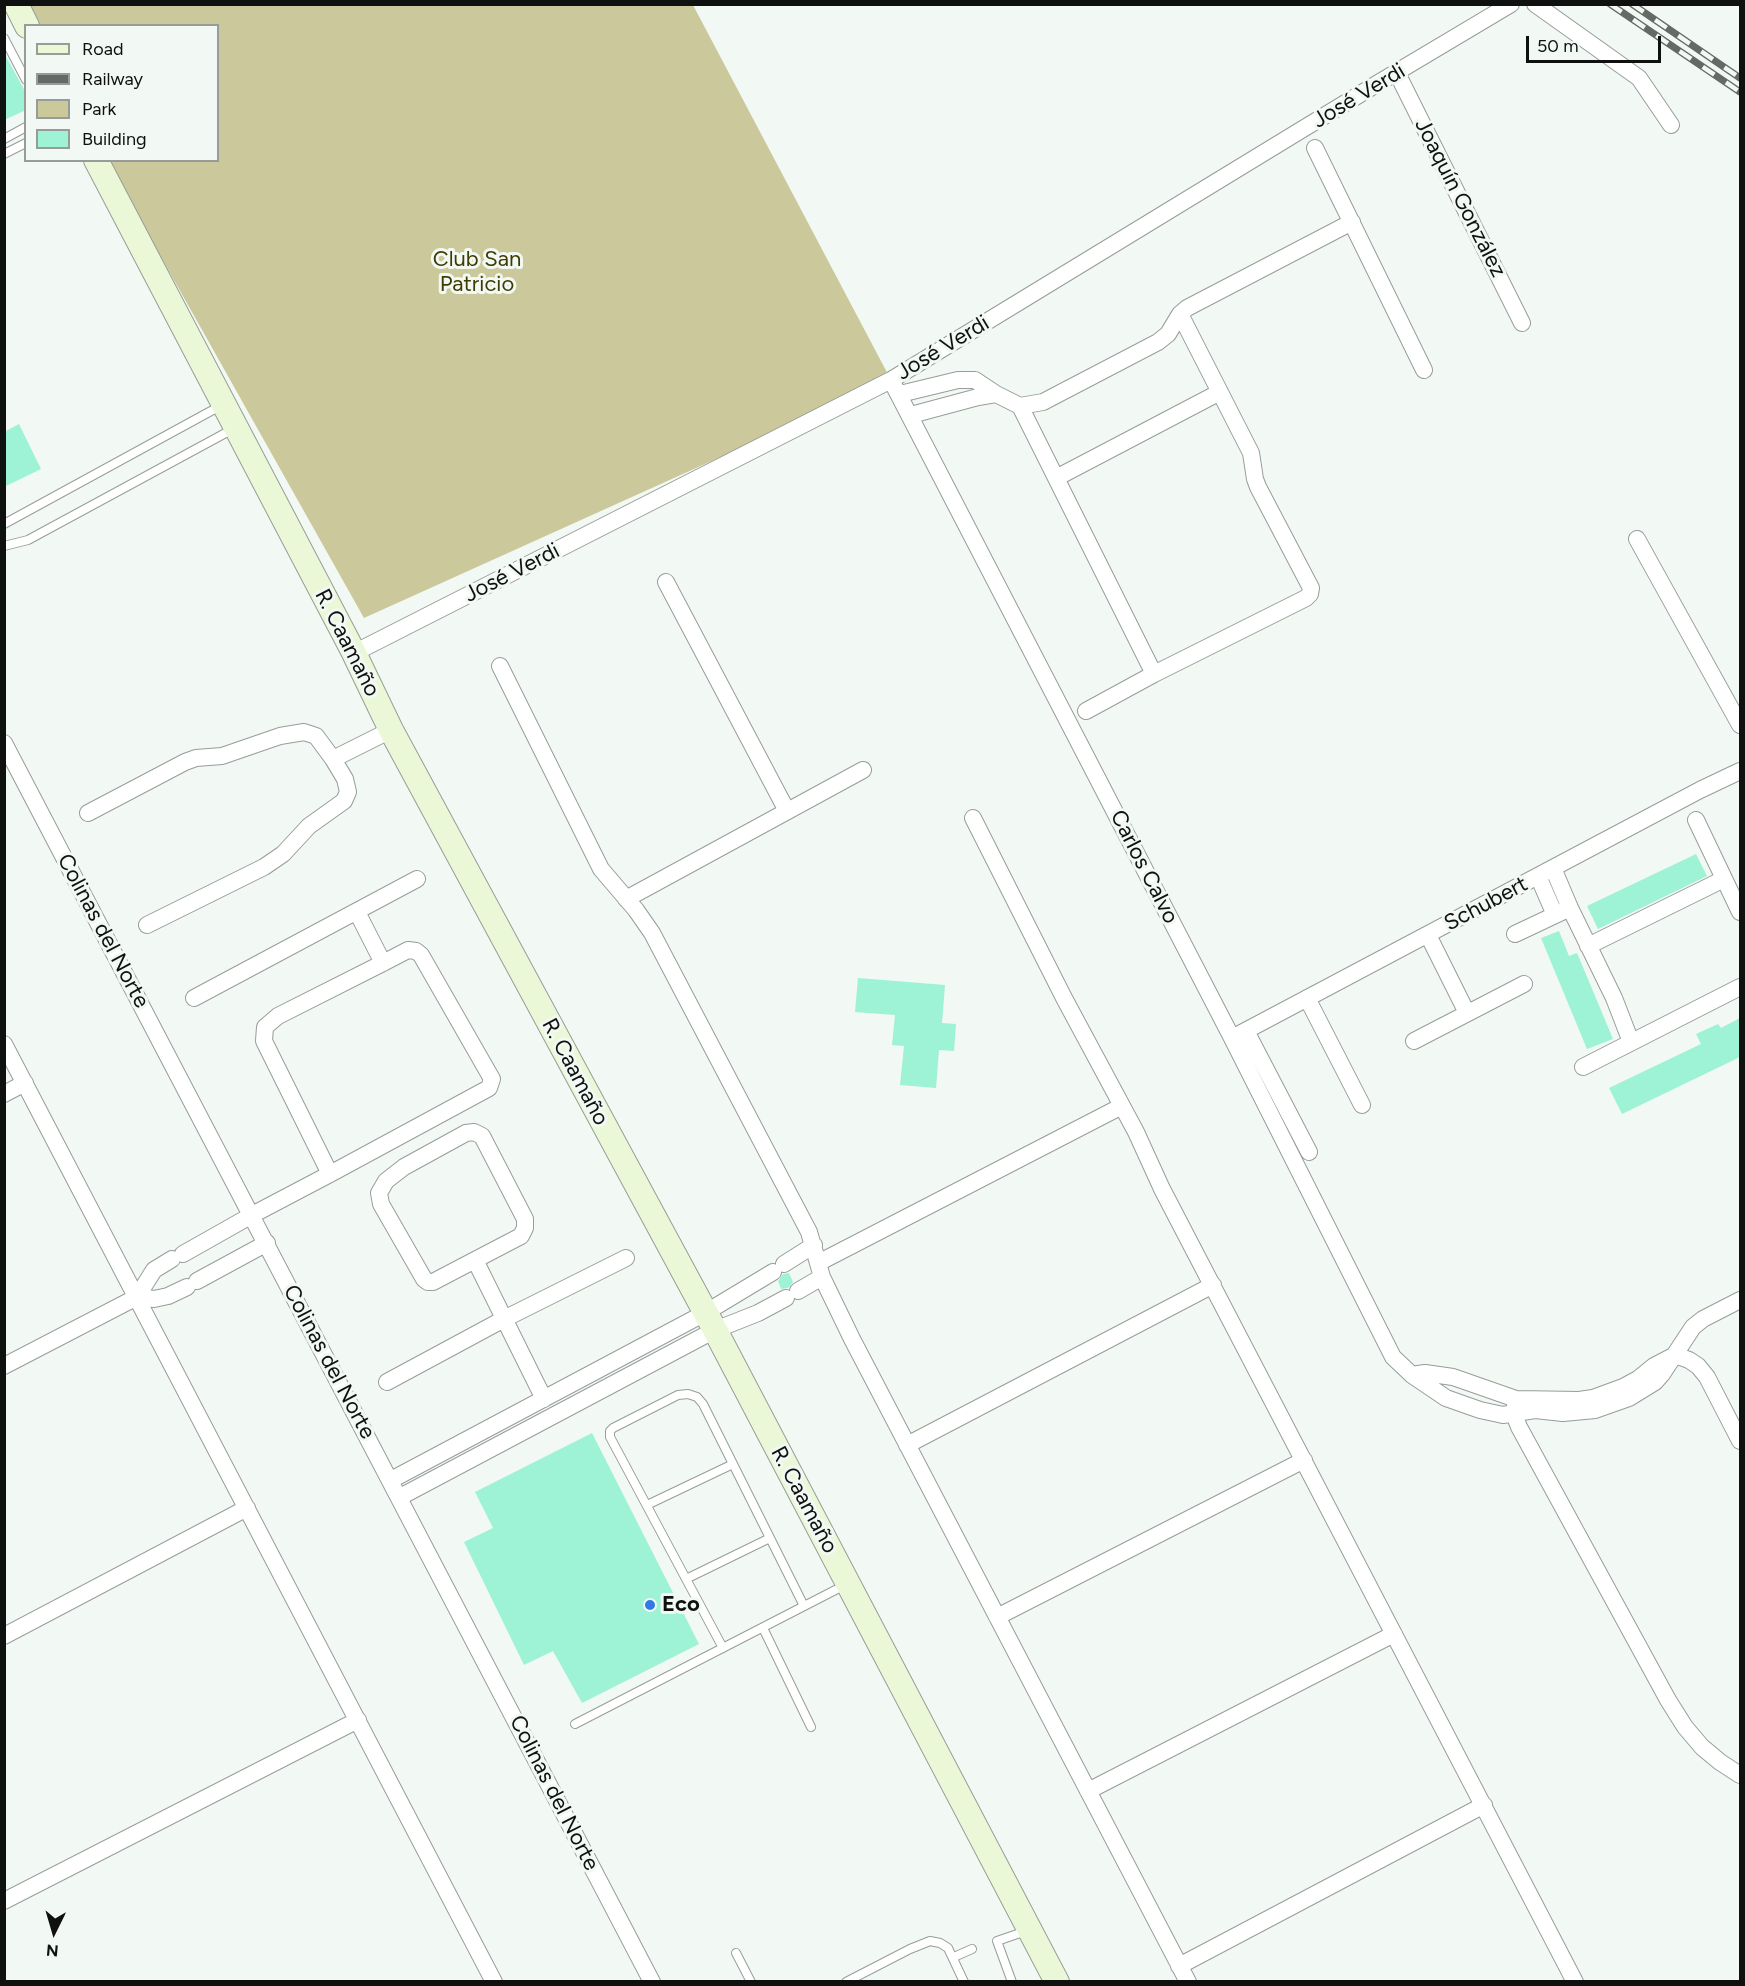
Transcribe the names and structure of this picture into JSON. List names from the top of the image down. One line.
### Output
{"streets":{"street":["José Verdi","Joaquín González","R. Caamaño","Carlos Calvo","Schubert","Colinas del Norte"]},"crossings":[["José Verdi","Joaquín González"],["José Verdi","R. Caamaño"],["José Verdi","Carlos Calvo"],["Carlos Calvo","Schubert"]],"parks":["Club San Patricio"],"places":["Eco"],"legend":["Road","Railway","Park","Building"],"scale_bar":"50 m","north":"bottom"}
